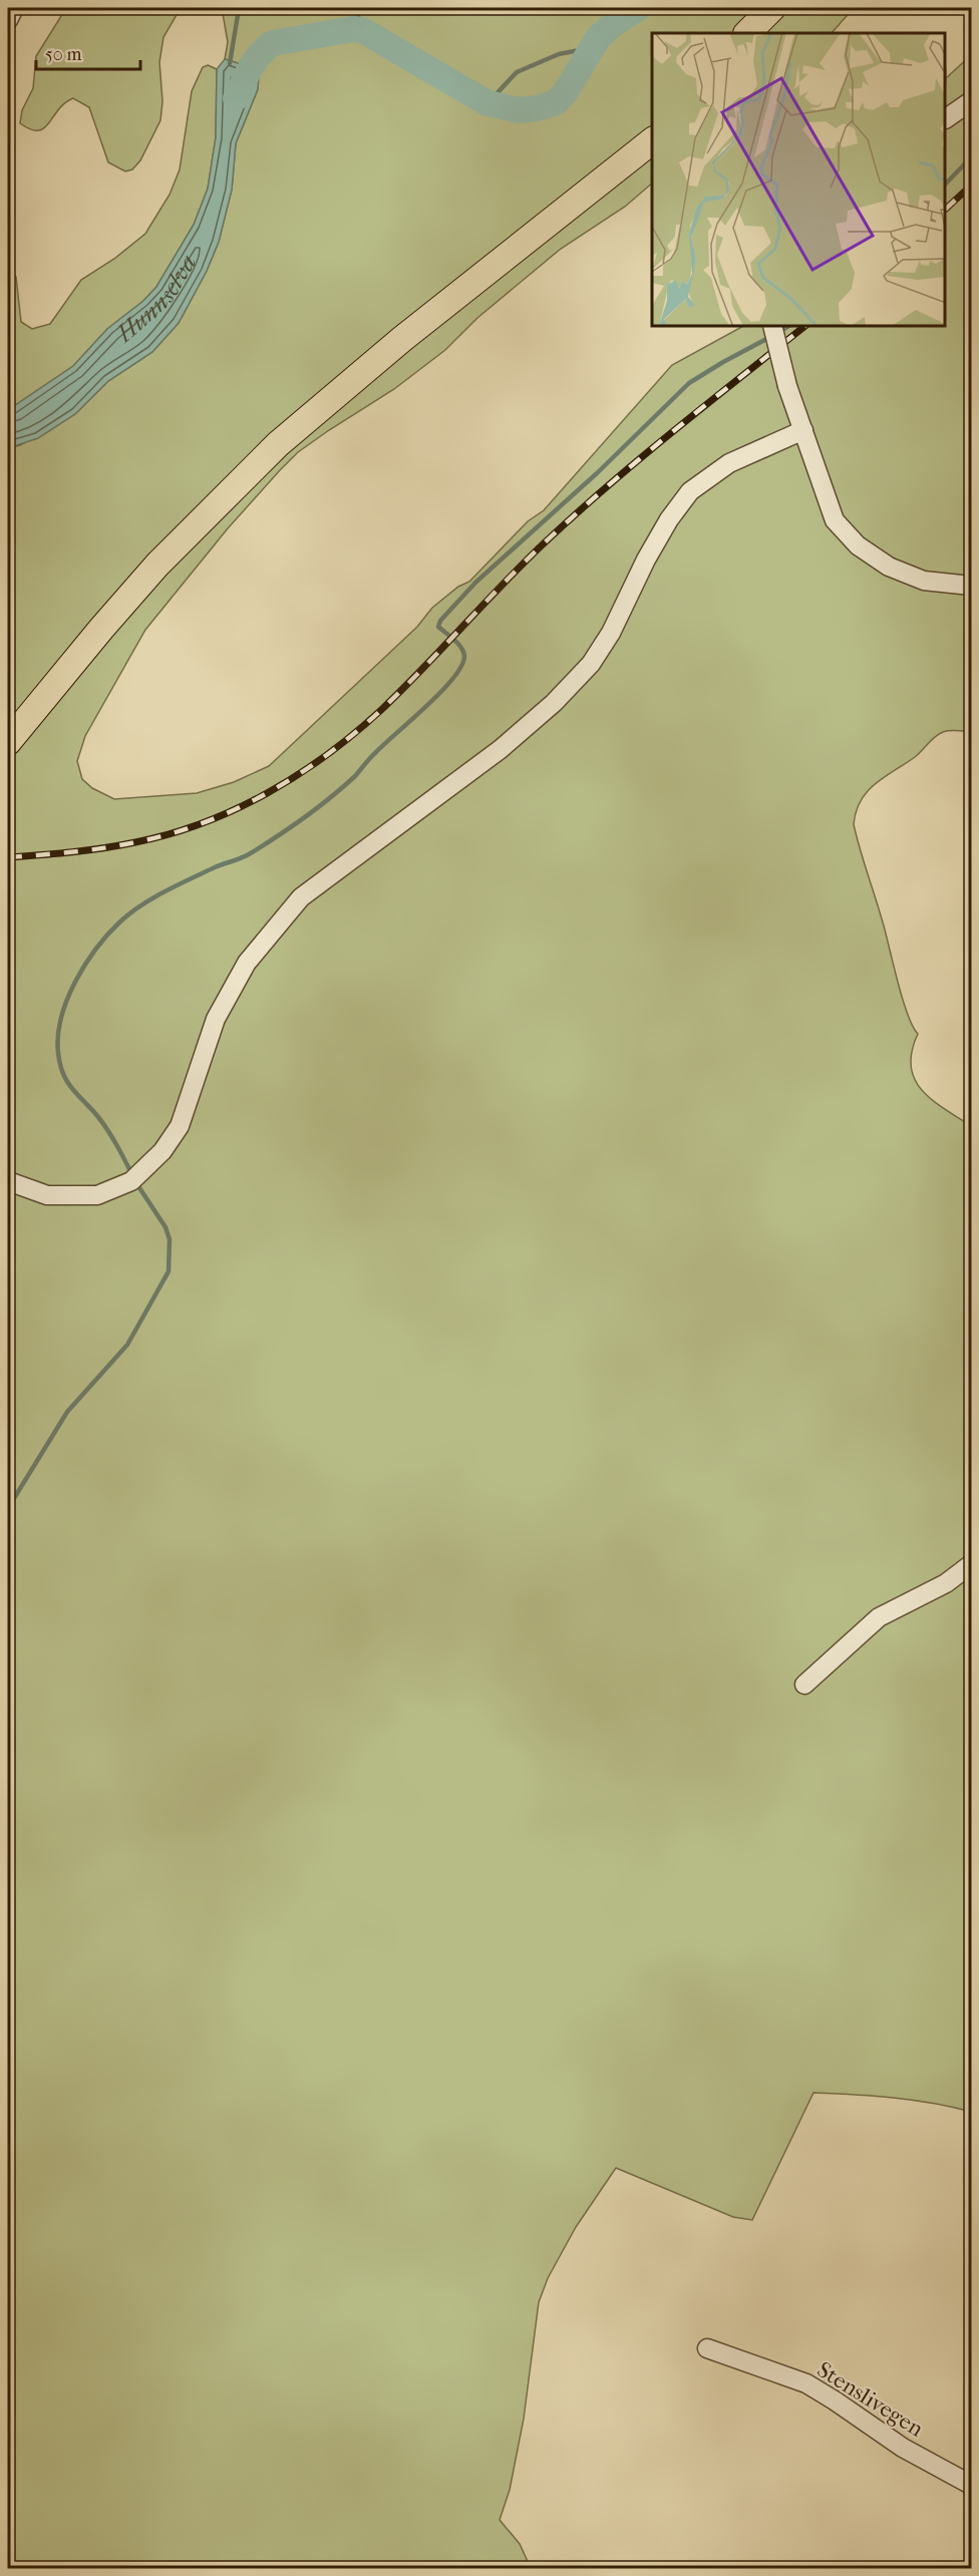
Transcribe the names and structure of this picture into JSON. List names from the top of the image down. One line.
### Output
{"streets":{"street":["Stenslivegen"]},"water":["Hunnselva"],"scale_bar":"50 m"}
